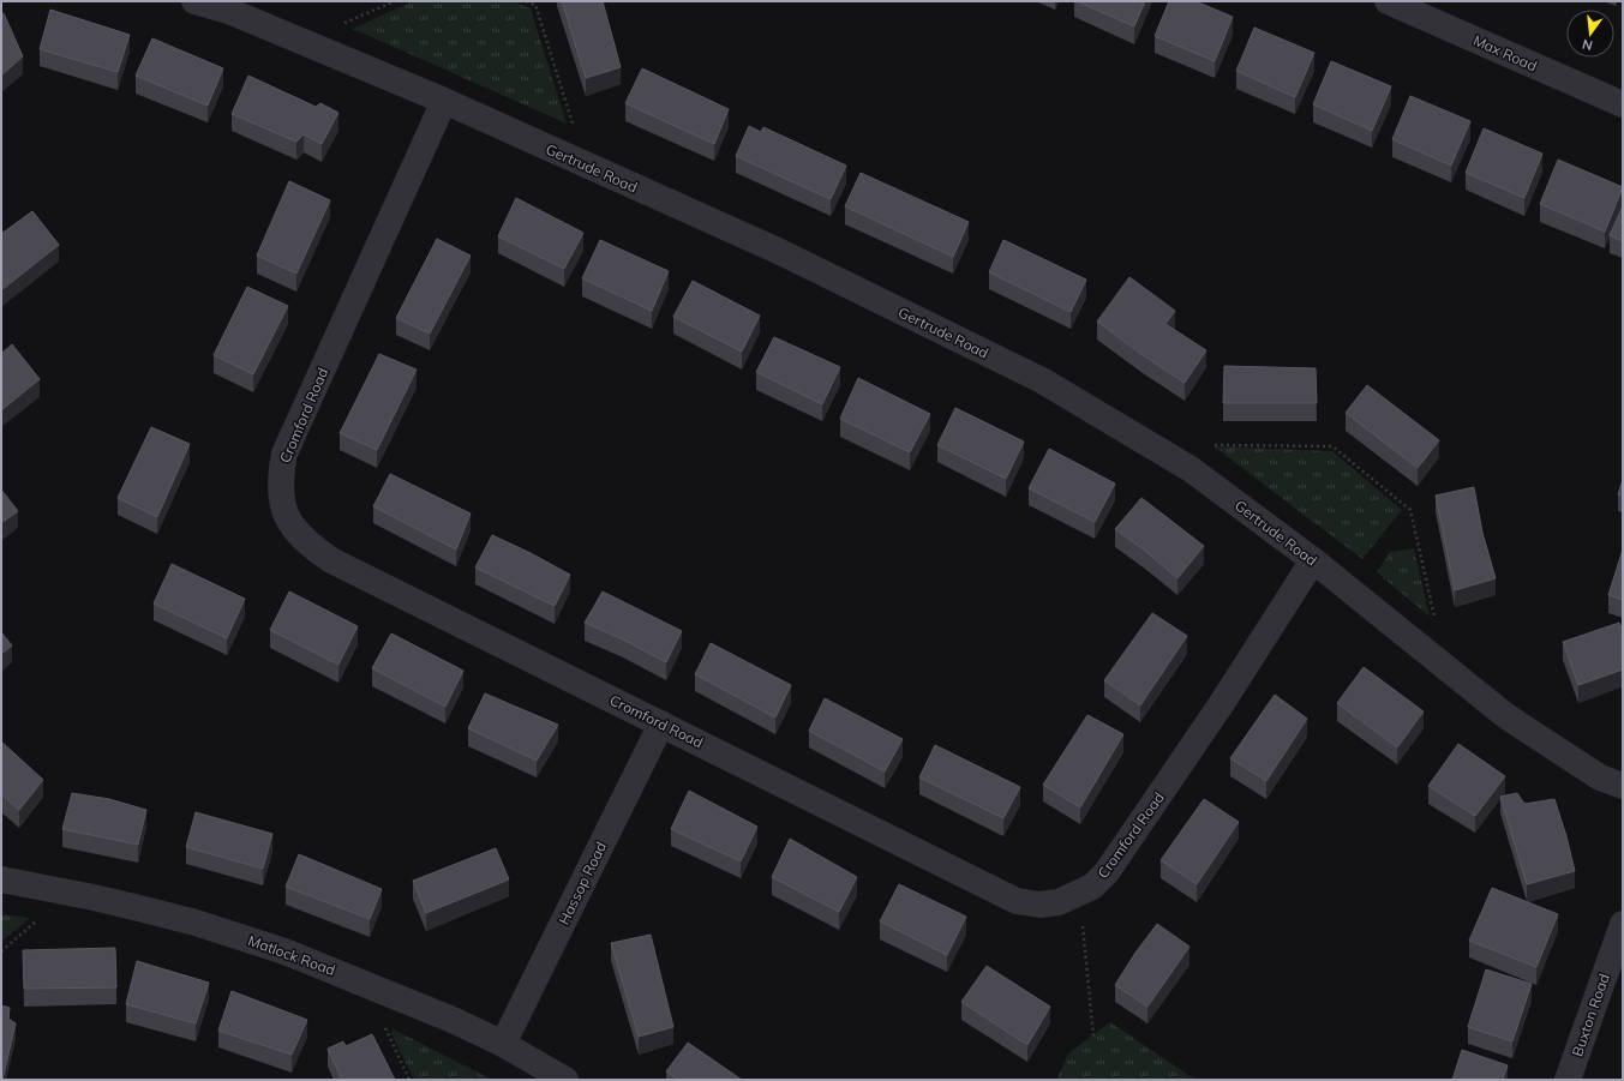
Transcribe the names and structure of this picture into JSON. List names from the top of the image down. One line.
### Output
{"streets":{"street":["Max Road","Gertrude Road","Cromford Road","Hassop Road","Matlock Road","Buxton Road"]},"crossings":[["Gertrude Road","Cromford Road"],["Cromford Road","Hassop Road"],["Hassop Road","Matlock Road"]],"north":"bottom"}
